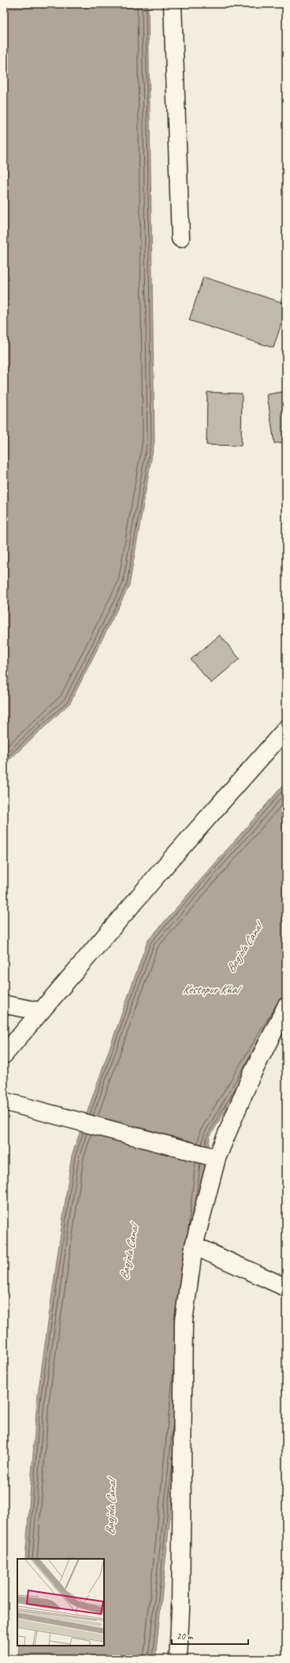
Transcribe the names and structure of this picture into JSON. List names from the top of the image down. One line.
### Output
{"water":["Bagjola Canal","Kestopur Khal"],"scale_bar":"20 m"}
